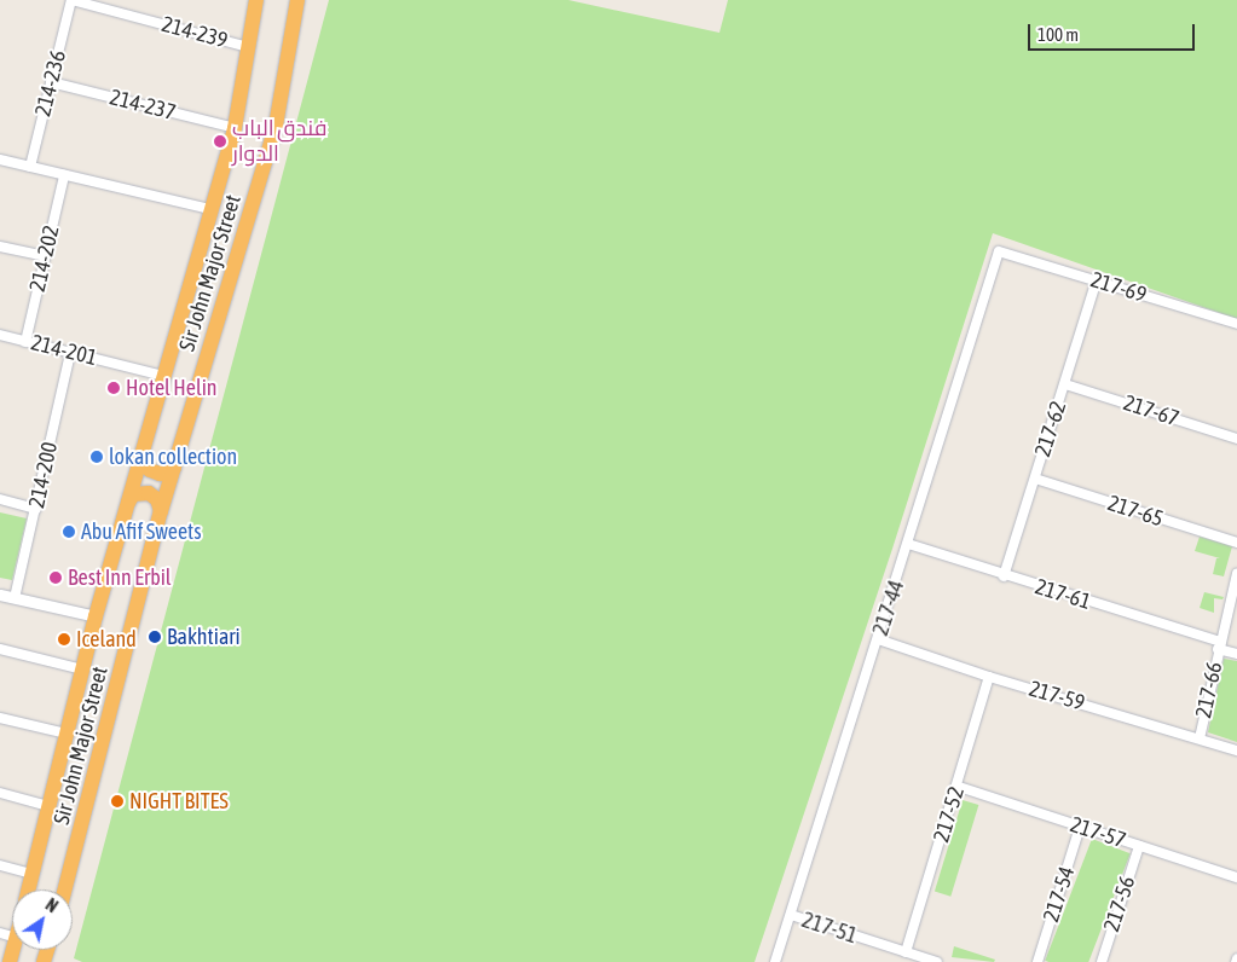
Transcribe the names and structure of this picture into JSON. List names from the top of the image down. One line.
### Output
{"streets":{"highway":["Sir John Major Street"],"street":["214-239","214-236","214-237","214-202","217-69","214-201","217-67","217-62","214-200","217-65","217-61","217-44","217-66","217-59","217-52","217-57","217-54","217-56","217-51"]},"crossings":[["214-239","214-236"],["214-239","Sir John Major Street"],["214-236","214-237"],["214-237","Sir John Major Street"],["214-202","214-201"],["Sir John Major Street","214-201"],["217-69","217-62"],["217-69","217-44"],["214-201","214-200"],["217-67","217-62"],["217-62","217-65"],["217-62","217-61"],["217-61","217-44"],["217-61","217-66"],["217-44","217-59"],["217-44","217-51"],["217-66","217-59"],["217-59","217-52"],["217-52","217-57"],["217-52","217-51"],["217-57","217-54"],["217-57","217-56"]],"places":["فندق الباب الدوار","Hotel Helin","lokan collection","Abu Afif Sweets","Best Inn Erbil","Bakhtiari","Iceland","NIGHT BITES"],"scale_bar":"100 m","north":"top right"}
